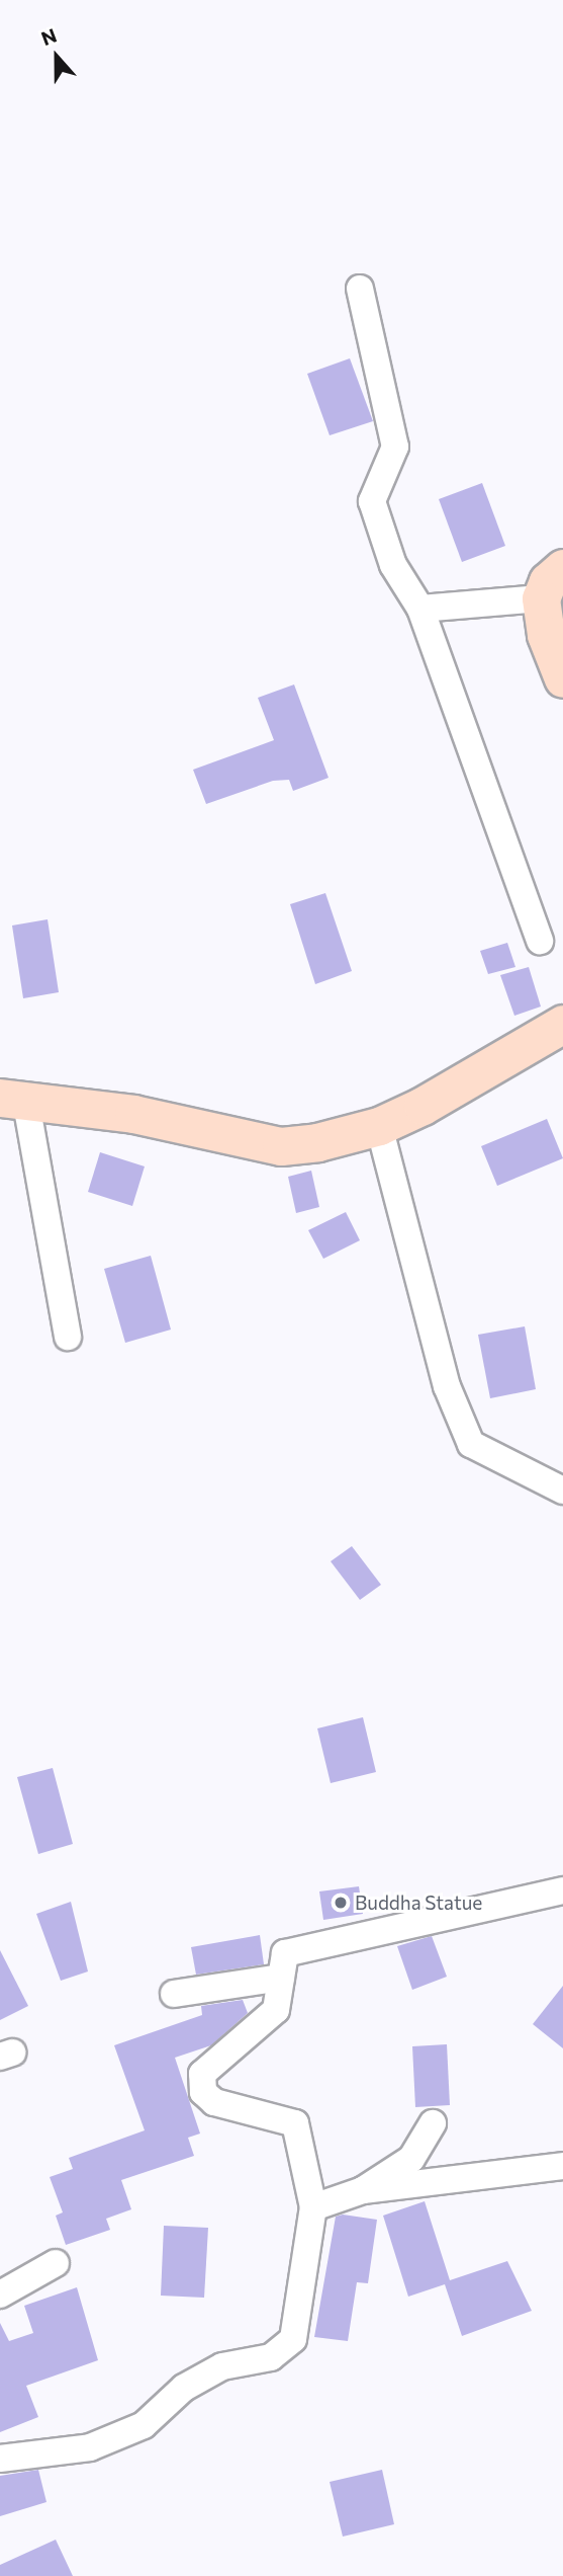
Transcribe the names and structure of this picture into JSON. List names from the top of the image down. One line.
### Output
{"places":["Buddha Statue"],"north":"top"}
